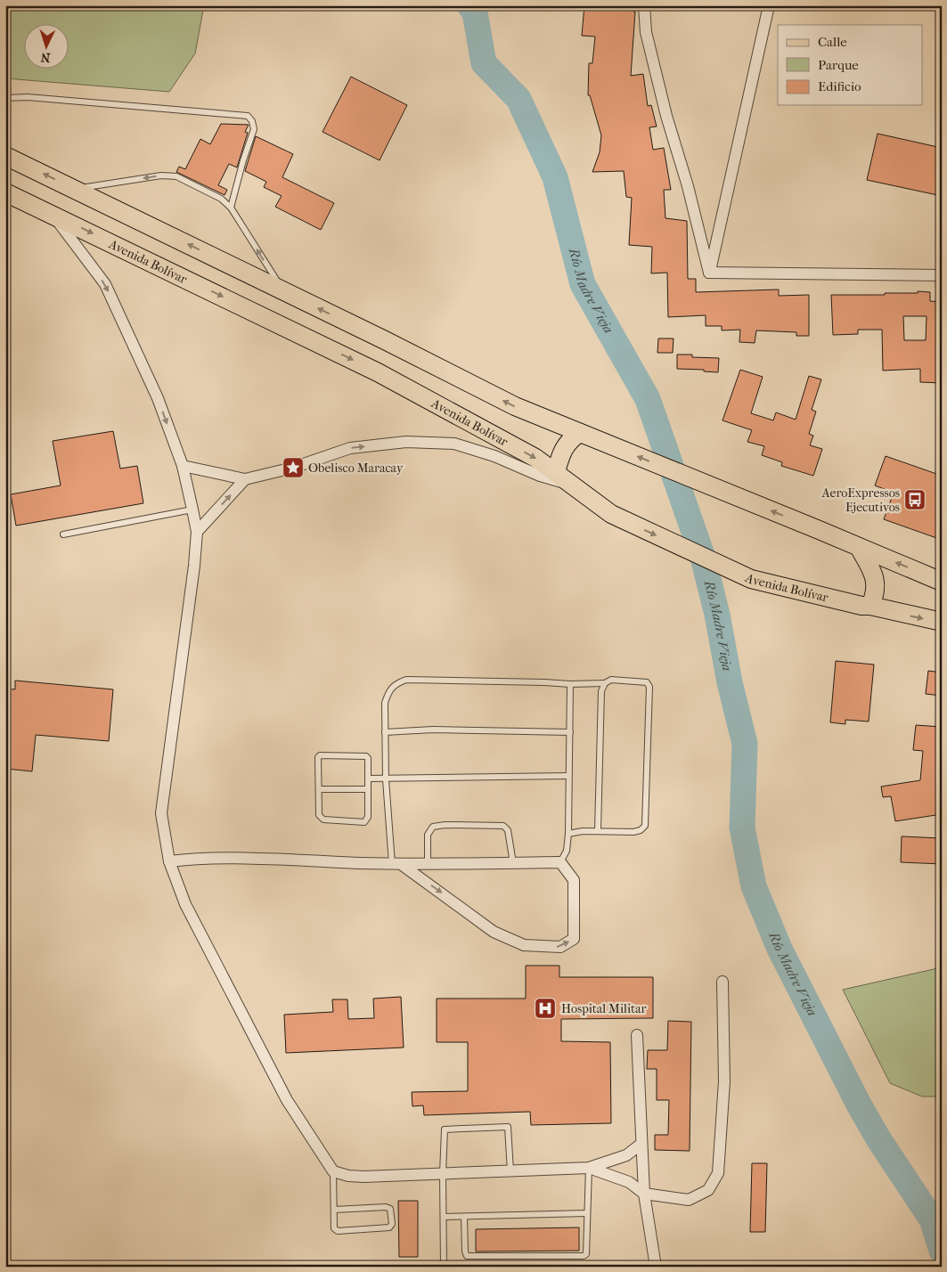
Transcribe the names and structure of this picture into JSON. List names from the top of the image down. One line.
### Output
{"streets":{"main road":["Avenida Bolívar"]},"water":["Río Madre Vieja"],"places":{"place":["Obelisco Maracay"],"bus stop":["AeroExpressos Ejecutivos"],"hospital":["Hospital Militar"]},"legend":["Calle","Parque","Edificio"],"north":"bottom"}
